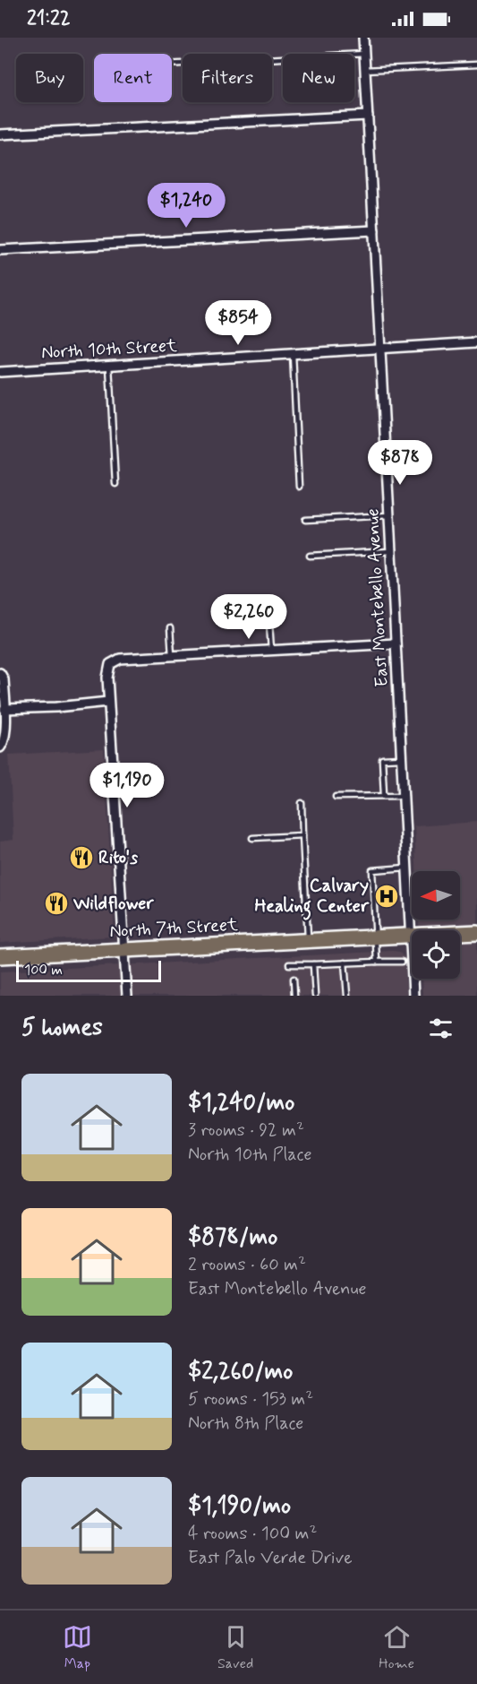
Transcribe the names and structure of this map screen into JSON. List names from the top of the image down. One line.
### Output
{"streets":{"main road":["North 7th Street"],"street":["North 10th Street","East Montebello Avenue"]},"crossings":[["North 10th Street","East Montebello Avenue"],["East Montebello Avenue","North 7th Street"]],"places":{"restaurant":["Rito's","Wildflower"],"hospital":["Calvary Healing Center"]},"scale_bar":"100 m","north":"left","page":{"status":"21:22","chip":["Buy","Rent","Filters","New"],"price":["$1,240","$854","$878","$2,260","$1,190"],"scale":"100 m","heading":"5 homes","list":[{"name":"$1,240/mo","note":"3 rooms · 92 m² · North 10th Place"},{"name":"$878/mo","note":"2 rooms · 60 m² · East Montebello Avenue"},{"name":"$2,260/mo","note":"5 rooms · 153 m² · North 8th Place"},{"name":"$1,190/mo","note":"4 rooms · 100 m² · East Palo Verde Drive"}],"tabs":["Map","Saved","Home"]}}
